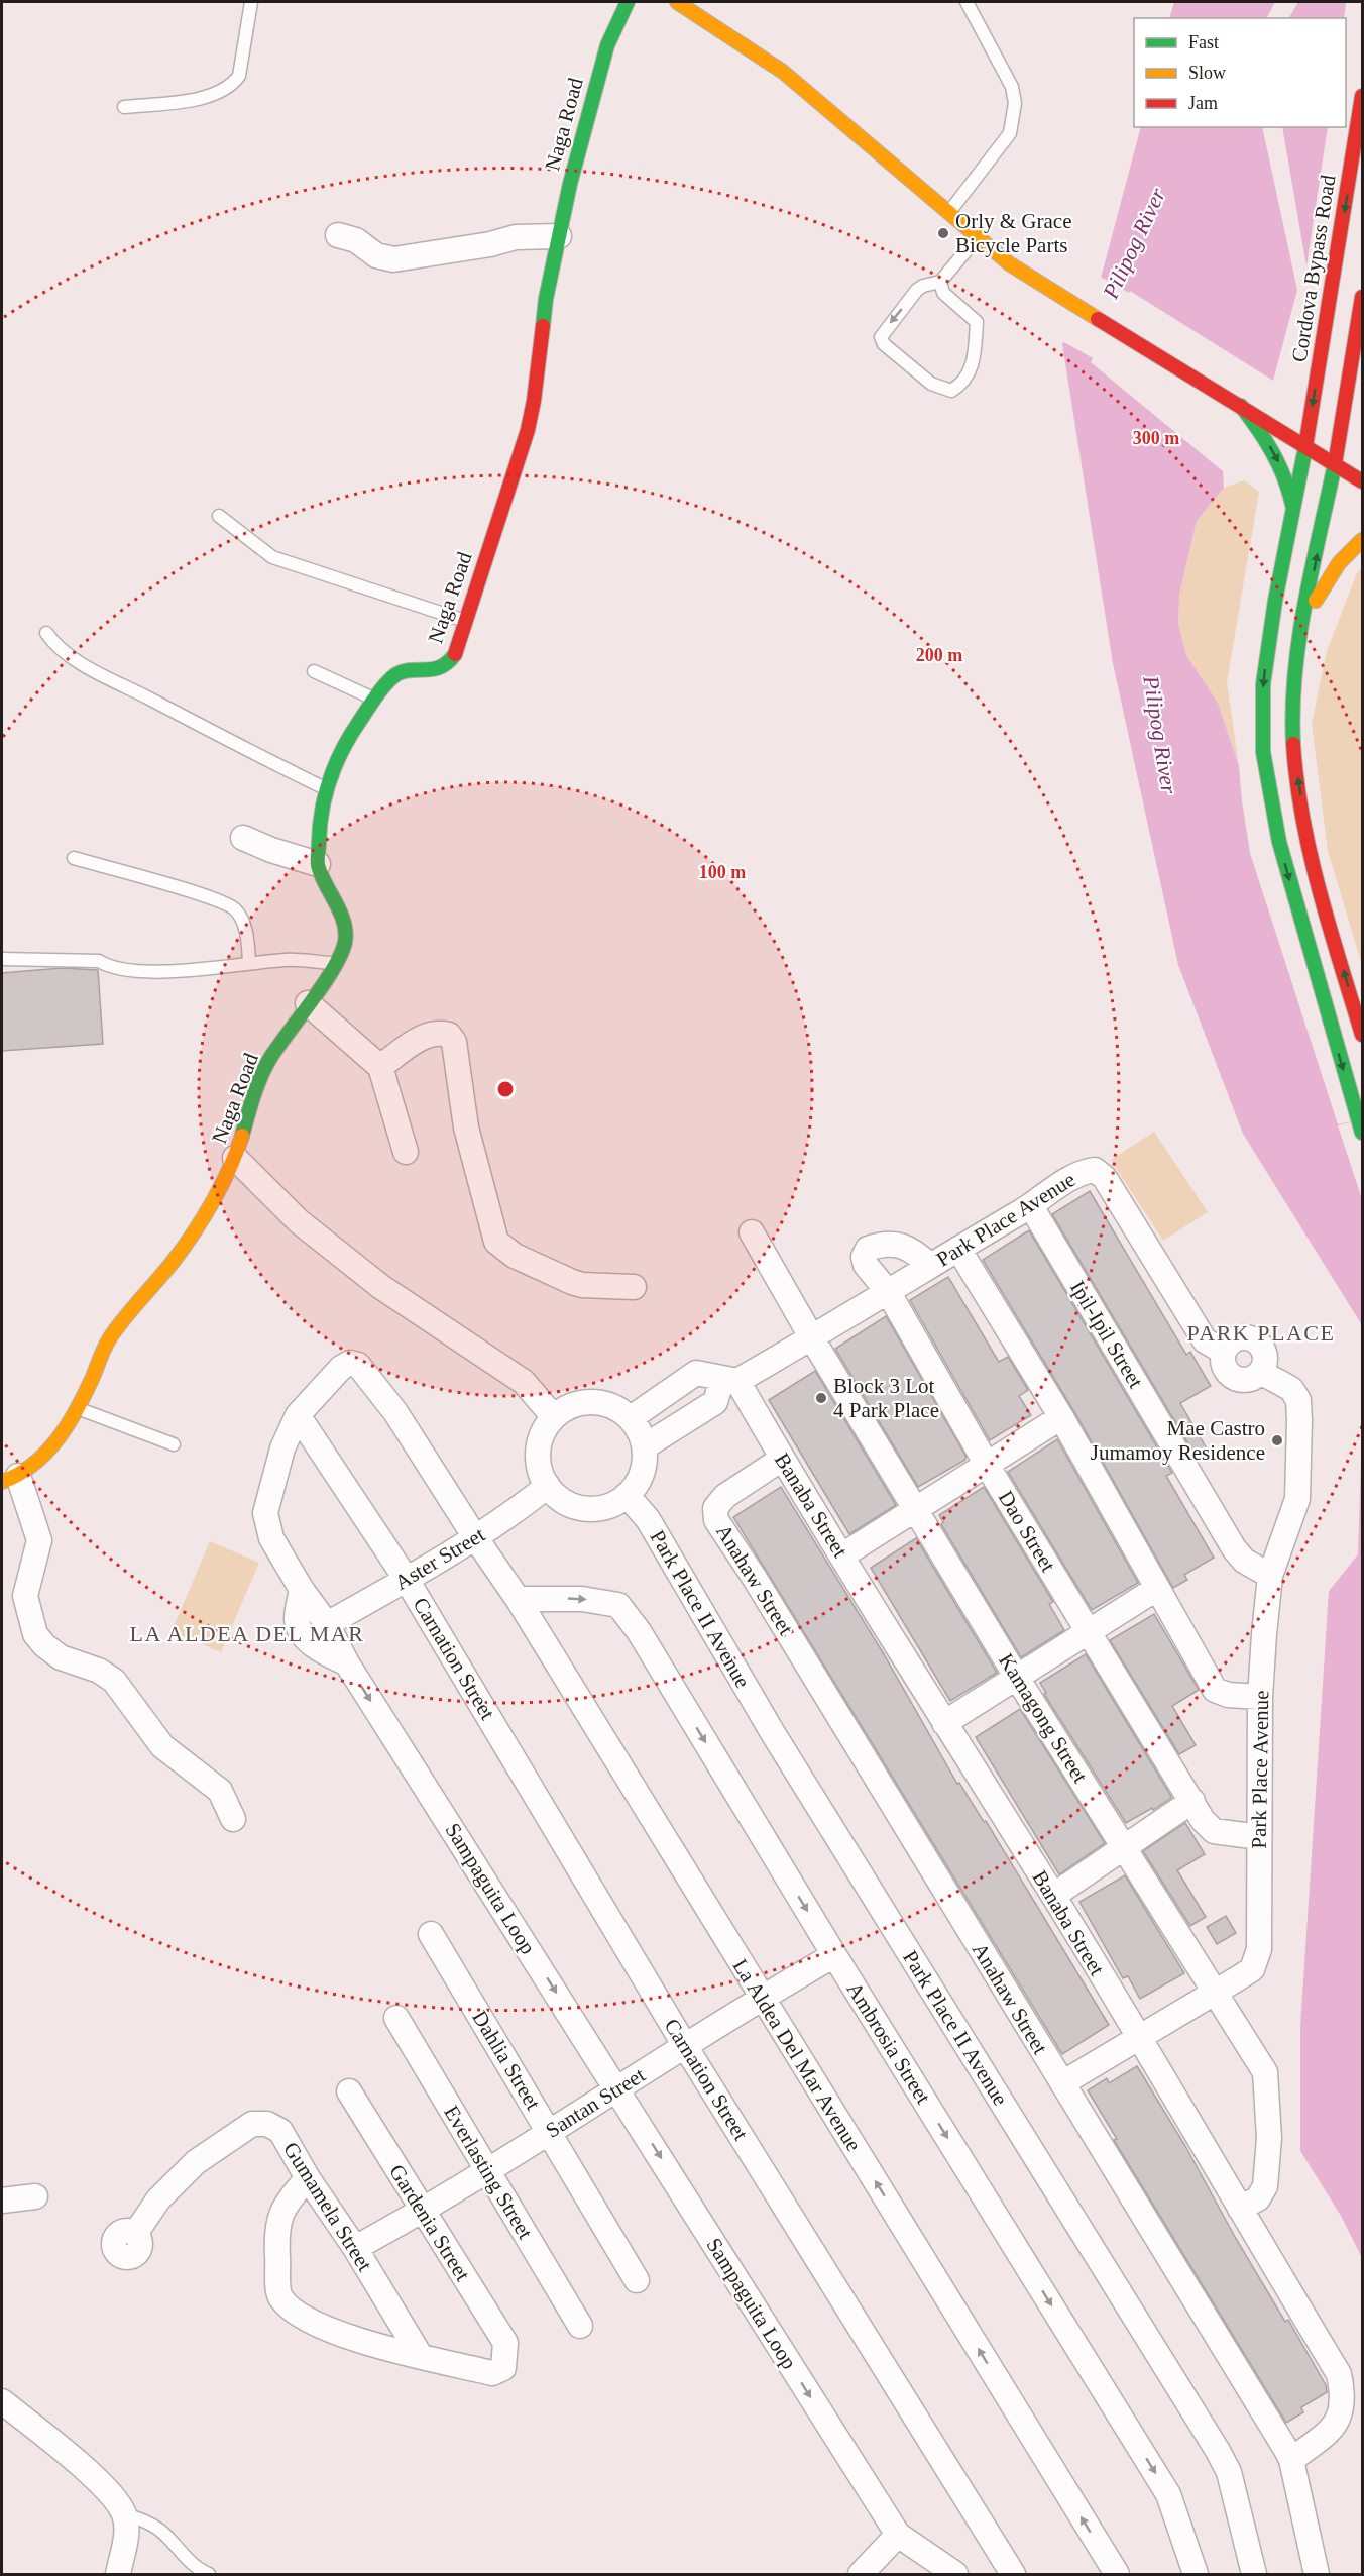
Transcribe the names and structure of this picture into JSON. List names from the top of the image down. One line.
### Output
{"streets":{"main road":["Naga Road","Cordova Bypass Road"],"street":["Park Place Avenue","Ipil-Ipil Street","Banaba Street","Dao Street","Aster Street","Anahaw Street","Park Place II Avenue","Carnation Street","Kamagong Street","Sampaguita Loop","Ambrosia Street","La Aldea Del Mar Avenue","Dahlia Street","Santan Street","Everlasting Street","Gumamela Street","Gardenia Street"]},"crossings":[["Park Place Avenue","Ipil-Ipil Street"],["Park Place Avenue","Banaba Street"],["Park Place Avenue","Dao Street"],["Park Place Avenue","Anahaw Street"],["Park Place Avenue","Kamagong Street"],["Banaba Street","Anahaw Street"],["Banaba Street","Kamagong Street"],["Aster Street","Park Place II Avenue"],["Aster Street","Carnation Street"],["Aster Street","Sampaguita Loop"],["Aster Street","La Aldea Del Mar Avenue"],["Carnation Street","Sampaguita Loop"],["Carnation Street","Santan Street"],["Sampaguita Loop","La Aldea Del Mar Avenue"],["Sampaguita Loop","Santan Street"],["Ambrosia Street","La Aldea Del Mar Avenue"],["Ambrosia Street","Santan Street"],["La Aldea Del Mar Avenue","Santan Street"],["Dahlia Street","Santan Street"],["Santan Street","Everlasting Street"],["Santan Street","Gumamela Street"],["Santan Street","Gardenia Street"],["Gumamela Street","Gardenia Street"]],"one_way":["Sampaguita Loop","Ambrosia Street","La Aldea Del Mar Avenue"],"districts":["PARK PLACE","LA ALDEA DEL MAR"],"water":["Pilipog River"],"places":["Orly & Grace Bicycle Parts","Block 3 Lot 4 Park Place","Mae Castro Jumamoy Residence"],"legend":["Fast","Slow","Jam"],"rings":["300 m","200 m","100 m"]}
